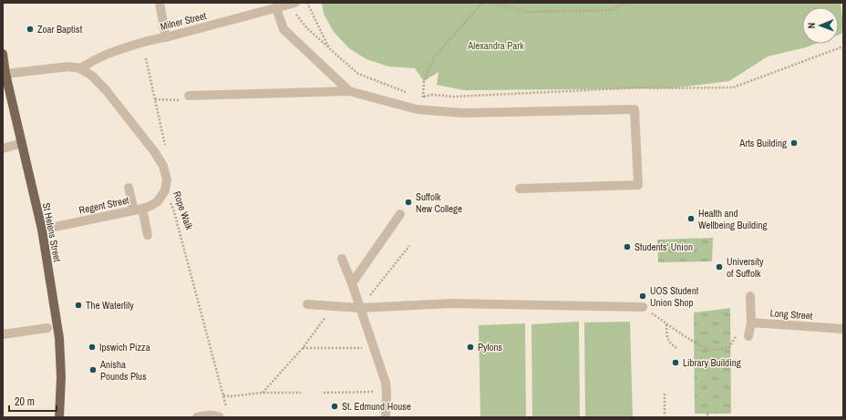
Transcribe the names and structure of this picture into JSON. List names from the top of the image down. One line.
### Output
{"streets":{"main road":["St Helens Street"],"street":["Milner Street","Regent Street","Rope Walk","Long Street"]},"crossings":[["Milner Street","Rope Walk"],["Regent Street","Rope Walk"],["Regent Street","St Helens Street"]],"parks":["Alexandra Park"],"places":["Zoar Baptist","Arts Building","Suffolk New College","Health and Wellbeing Building","Students' Union","University of Suffolk","UOS Student Union Shop","The Waterlily","Ipswich Pizza","Pylons","Library Building","Anisha Pounds Plus","St. Edmund House"],"scale_bar":"20 m","north":"left"}
